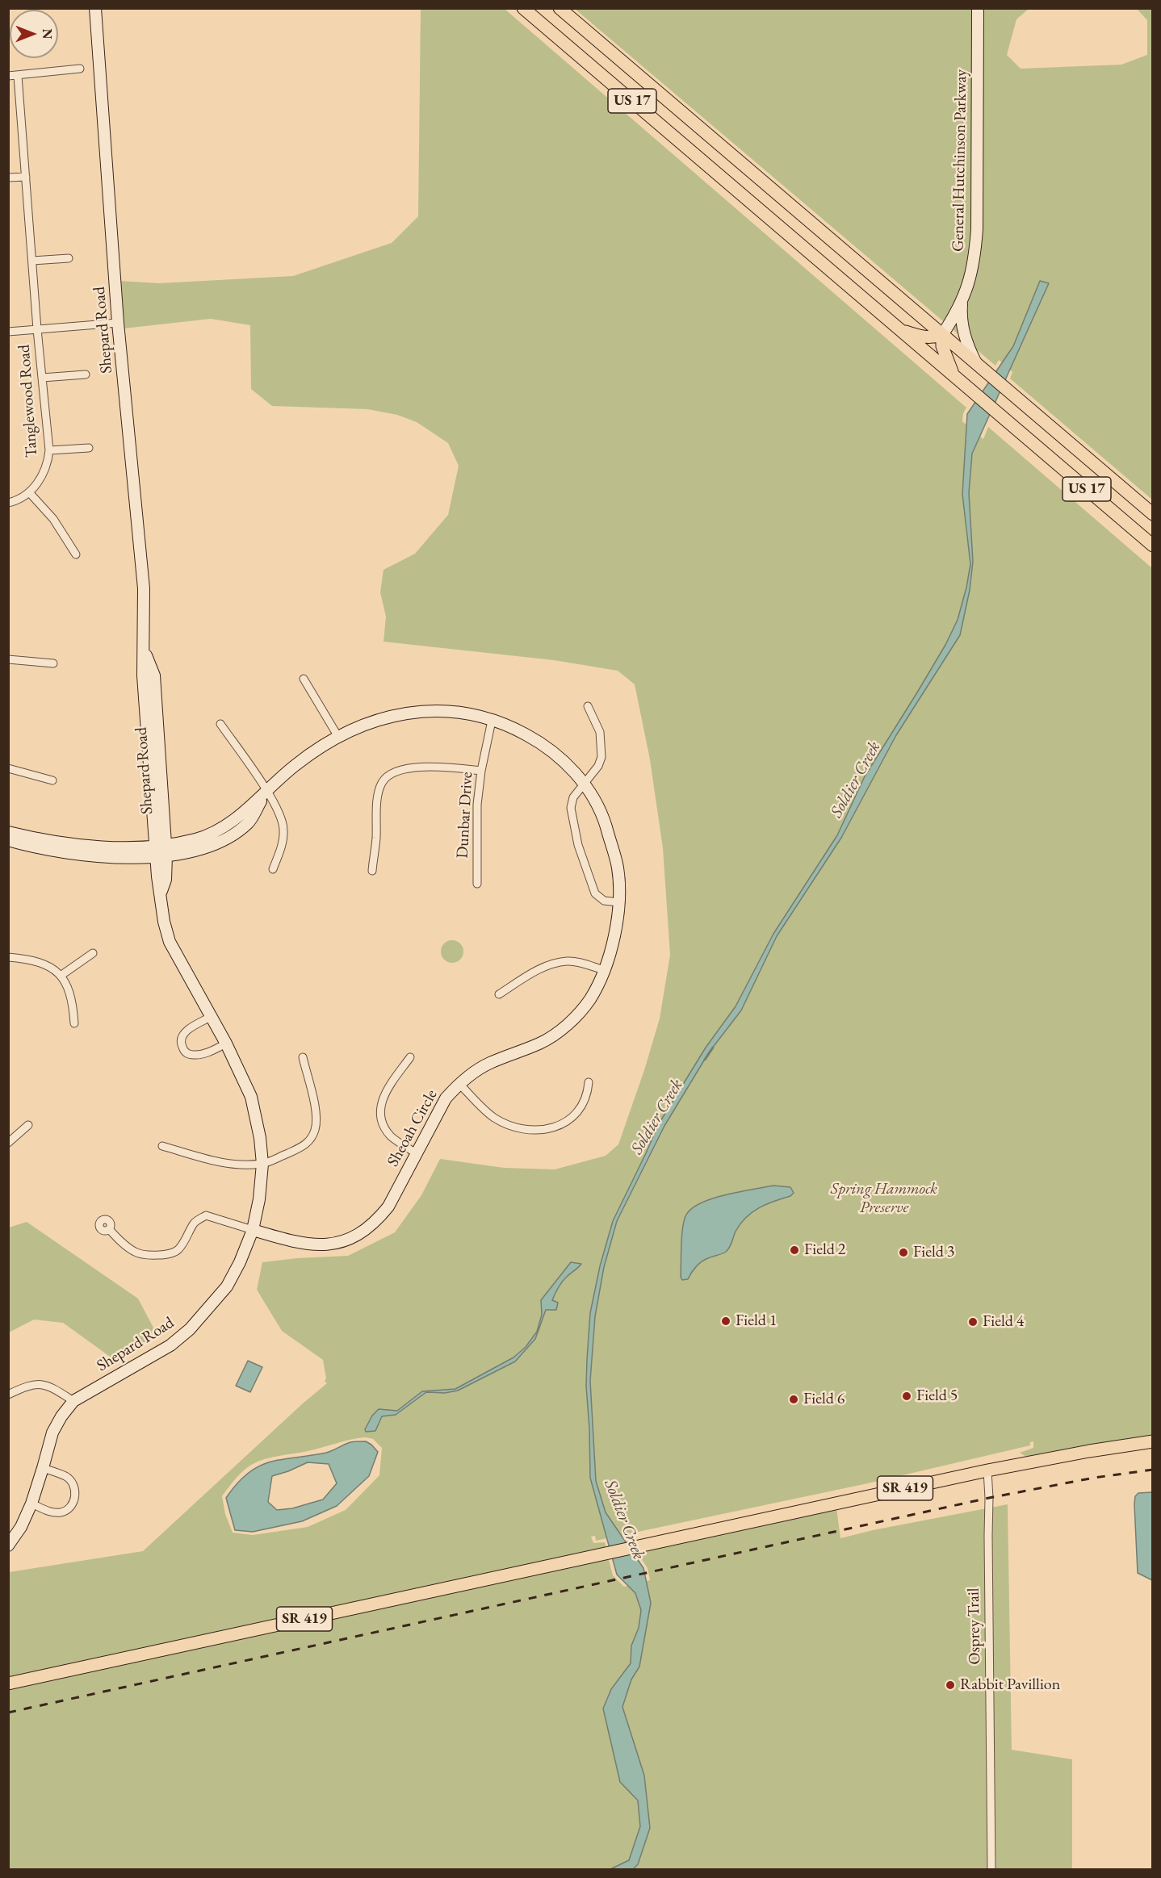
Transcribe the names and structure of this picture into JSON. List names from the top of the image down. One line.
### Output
{"streets":{"main road":["US 17","SR 419"],"street":["General Hutchinson Parkway","Shepard Road","Tanglewood Road","Dunbar Drive","Sheoah Circle","Osprey Trail"]},"crossings":[["US 17","General Hutchinson Parkway"],["Shepard Road","Sheoah Circle"],["Dunbar Drive","Sheoah Circle"],["SR 419","Osprey Trail"]],"water":["Soldier Creek"],"parks":["Spring Hammock Preserve"],"places":["Field 2","Field 3","Field 1","Field 4","Field 5","Field 6","Rabbit Pavillion"],"north":"right"}
